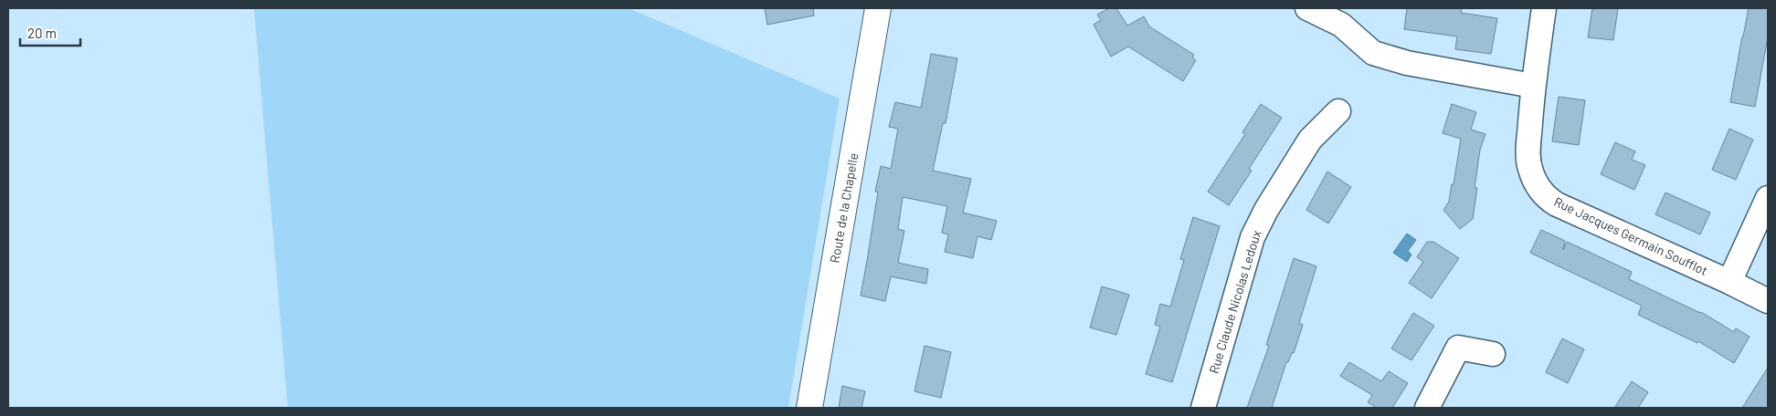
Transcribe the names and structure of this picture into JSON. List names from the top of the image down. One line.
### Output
{"streets":{"main road":["Route de la Chapelle"],"street":["Rue Jacques Germain Soufflot","Rue Claude Nicolas Ledoux"]},"scale_bar":"20 m"}
